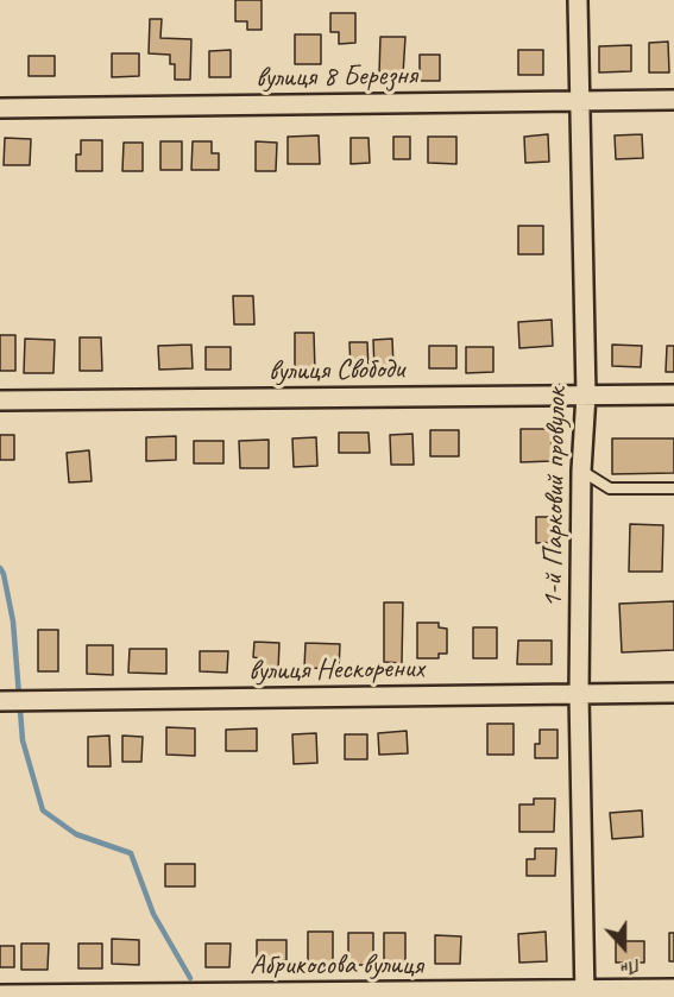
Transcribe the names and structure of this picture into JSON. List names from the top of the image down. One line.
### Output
{"streets":{"street":["вулиця 8 Березня","вулиця Свободи","1-й Парковий провулок","вулиця Нескорених","Абрикосова вулиця"]},"crossings":[["вулиця 8 Березня","1-й Парковий провулок"],["вулиця Свободи","1-й Парковий провулок"],["1-й Парковий провулок","вулиця Нескорених"],["1-й Парковий провулок","Абрикосова вулиця"]],"north":"bottom"}
